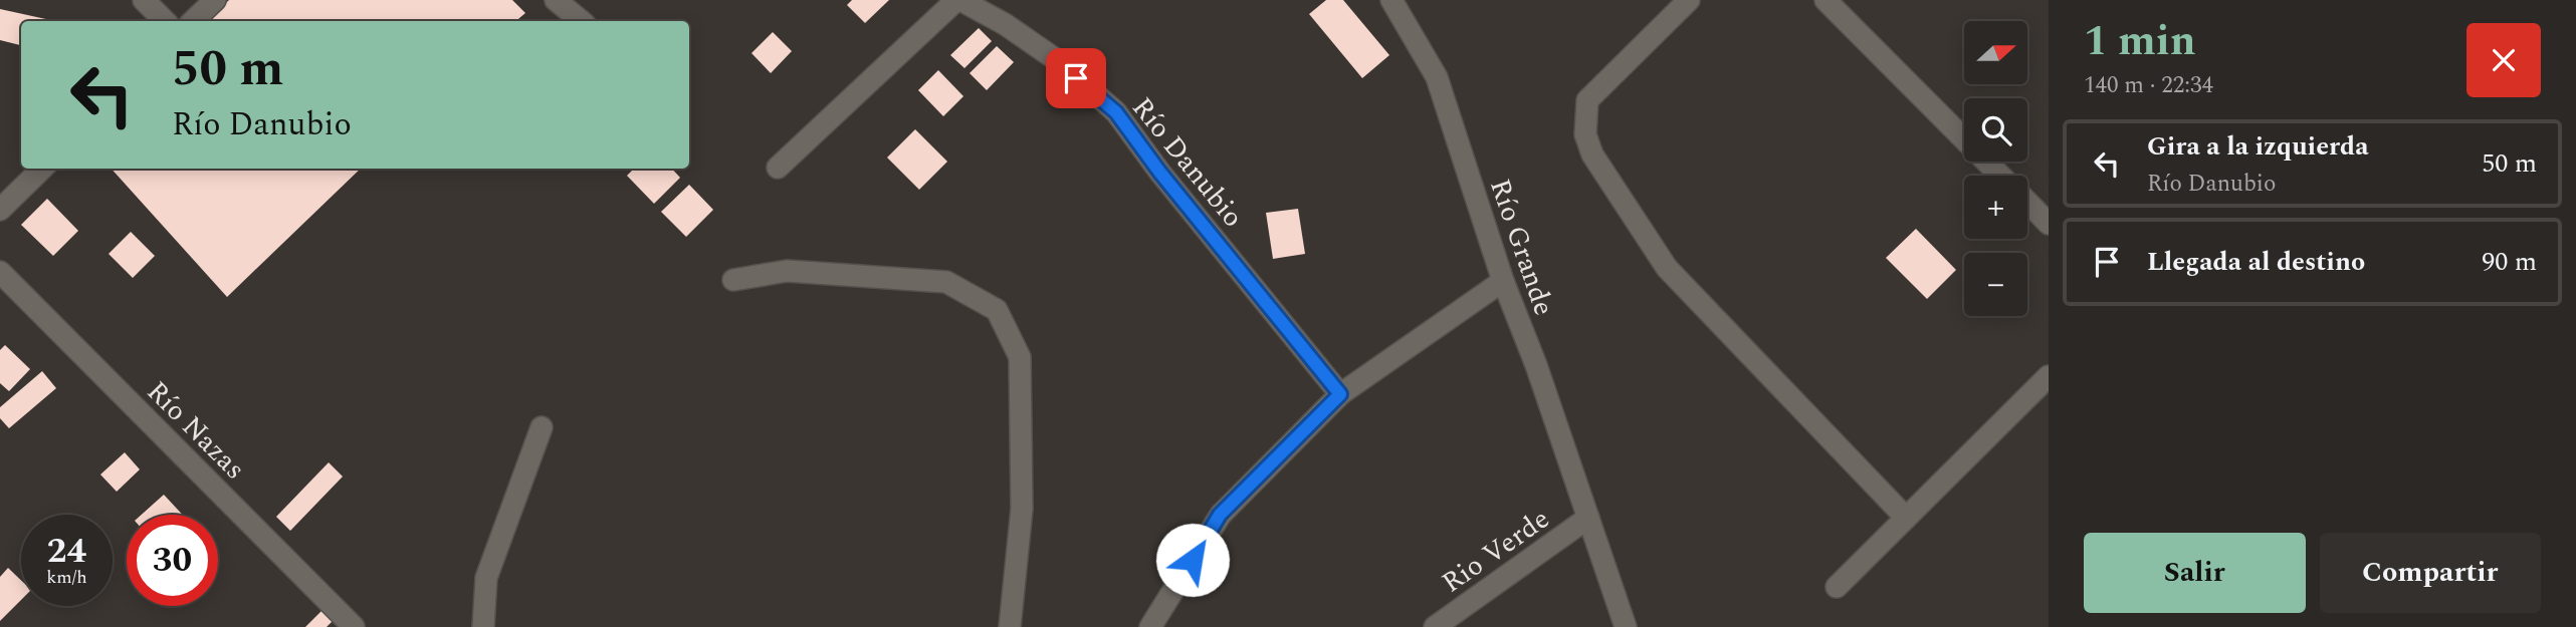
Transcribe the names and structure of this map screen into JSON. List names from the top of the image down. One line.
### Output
{"streets":{"street":["Río Danubio","Río Grande","Río Nazas","Rio Verde"]},"crossings":[["Río Grande","Rio Verde"]],"north":"right","page":{"heading":["1 min","140 m · 22:34"],"map_buttons":["+","−"],"turn":["50 m","Río Danubio"],"list":[{"name":"Gira a la izquierda","note":"Río Danubio","value":"50 m"},{"name":"Llegada al destino","value":"90 m"}],"speed":"24 km/h","limit":"30","buttons":["Salir","Compartir"]}}
